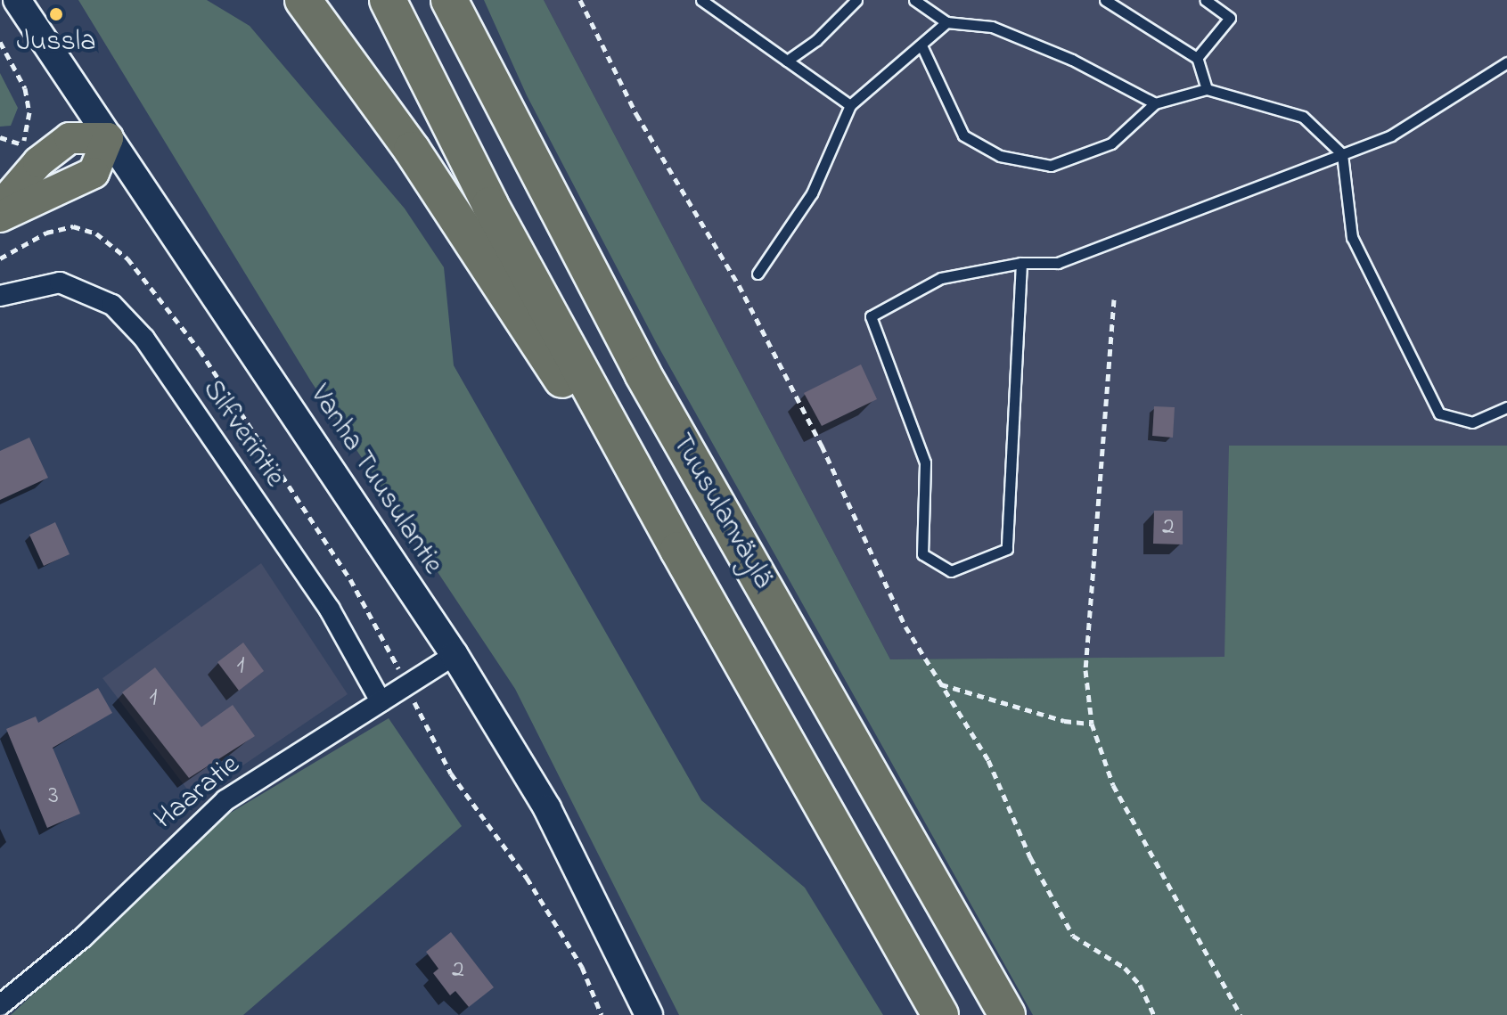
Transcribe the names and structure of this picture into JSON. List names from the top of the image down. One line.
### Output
{"streets":{"highway":["Tuusulanväylä"],"main road":["Vanha Tuusulantie"],"street":["Silfverintie","Haaratie"]},"crossings":[["Silfverintie","Haaratie"],["Vanha Tuusulantie","Haaratie"]],"places":["Jussla"],"house_numbers":["2","1","1","3","2"]}
